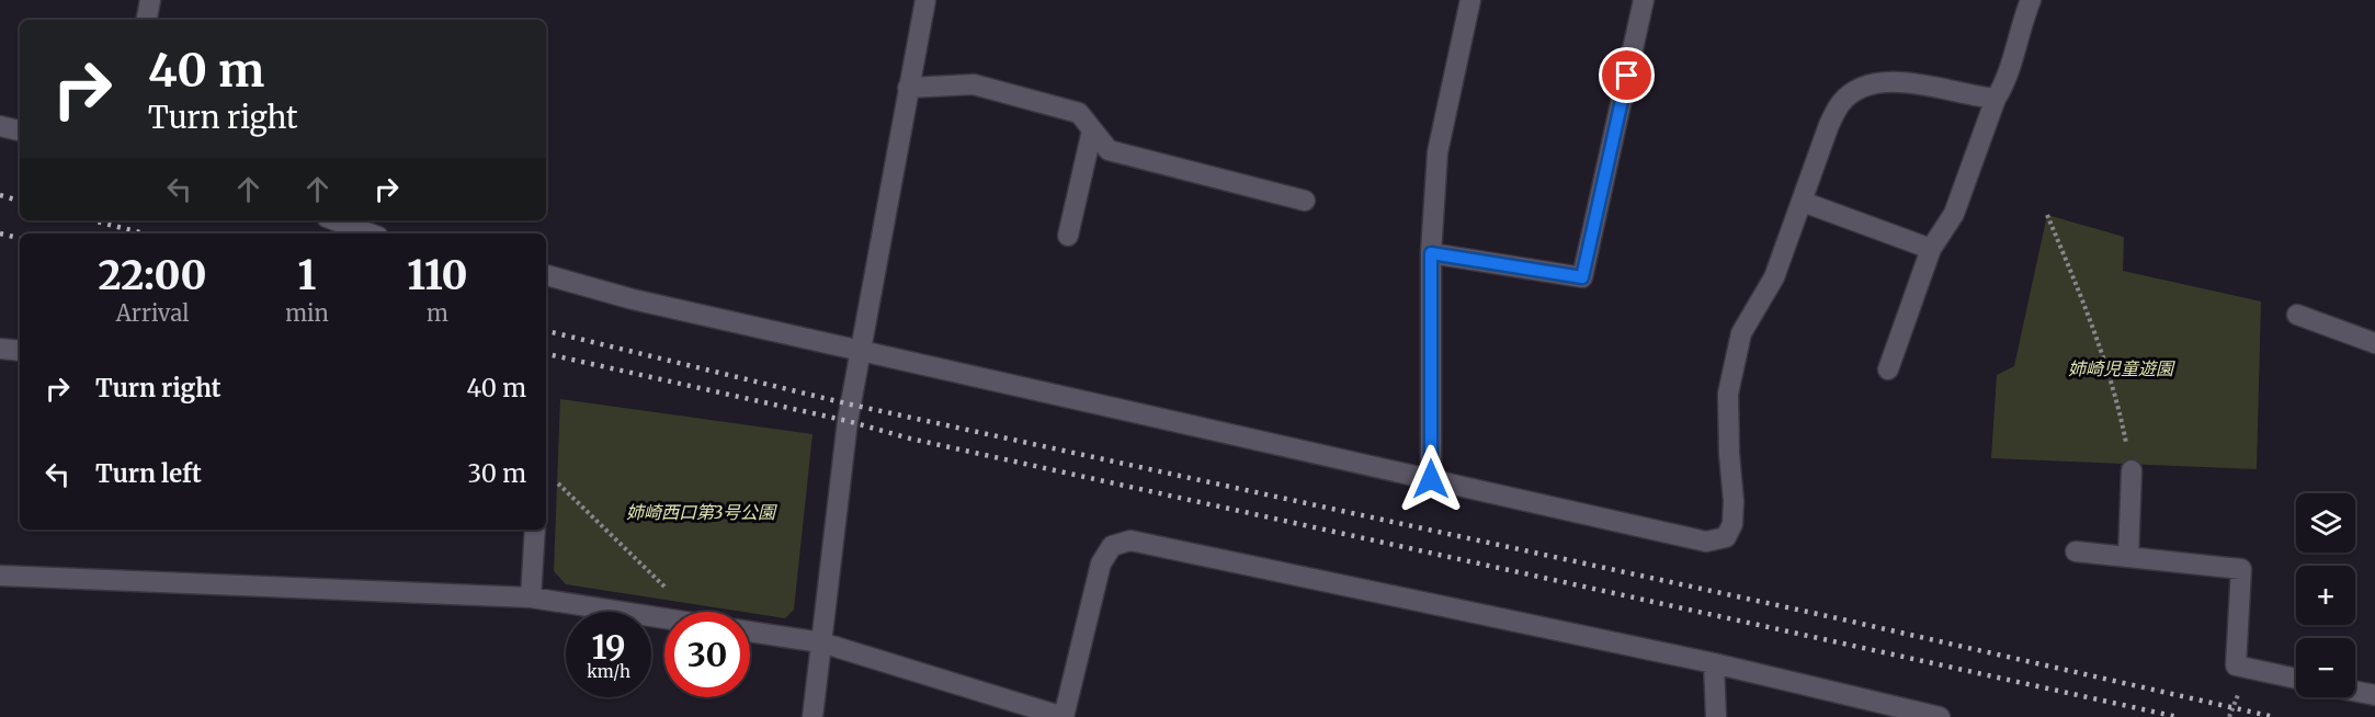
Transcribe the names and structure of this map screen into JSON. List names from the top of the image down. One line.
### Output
{"parks":["姉崎児童遊園","姉崎西口第3号公園"],"page":{"turn":["40 m","Turn right"],"eta":["22:00","Arrival","1","min","110","m"],"list":[{"name":"Turn right","value":"40 m"},{"name":"Turn left","value":"30 m"}],"map_buttons":["+","−"],"speed":"19 km/h","limit":"30"}}
